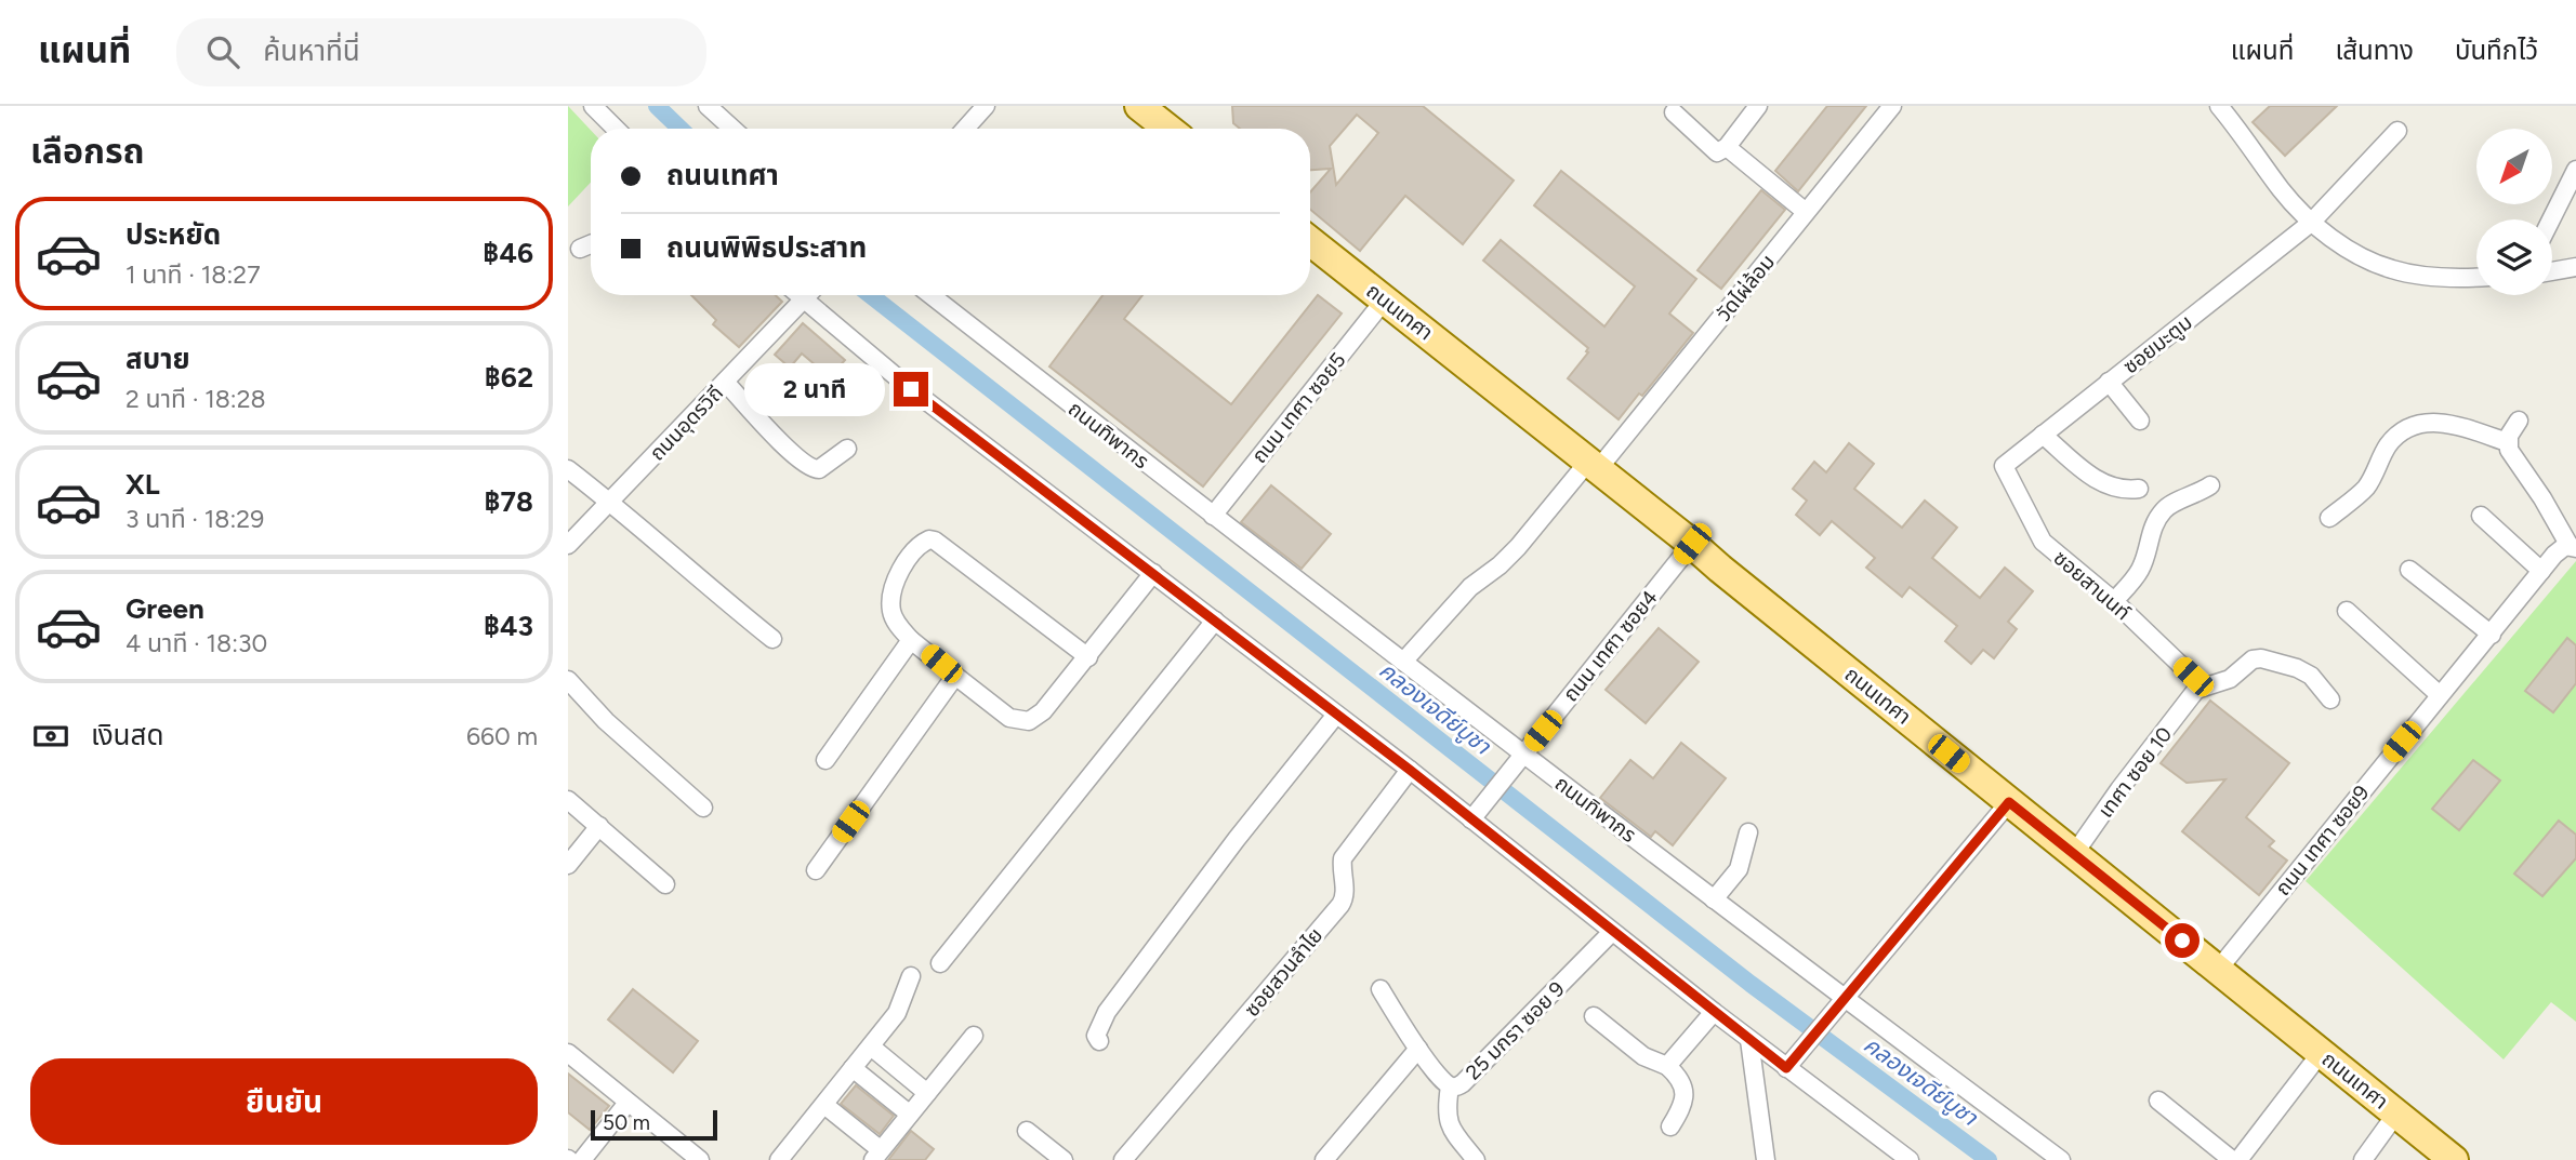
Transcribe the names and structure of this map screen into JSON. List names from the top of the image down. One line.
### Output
{"streets":{"main road":["ถนนเทศา"],"street":["วัดไผ่ล้อม","ซอยมะตูม","ถนน เทศา ซอย5","ถนนอุดรวิถี","ถนนทิพากร","ซอยสานนท์","ถนน เทศา ซอย4","เทศา ซอย 10","ถนน เทศา ซอย9","ซอยสวนลำไย","25 มกรา ซอย 9"]},"crossings":[["วัดไผ่ล้อม","ถนนเทศา"],["วัดไผ่ล้อม","ถนนทิพากร"],["ถนนเทศา","ถนน เทศา ซอย5"],["ถนนเทศา","ถนน เทศา ซอย4"],["ถนนเทศา","เทศา ซอย 10"],["ถนนเทศา","ถนน เทศา ซอย9"],["ซอยมะตูม","ซอยสานนท์"],["ถนน เทศา ซอย5","ถนนทิพากร"],["ถนนทิพากร","ถนน เทศา ซอย4"],["ซอยสานนท์","เทศา ซอย 10"]],"water":["คลองเจดีย์บูชา"],"scale_bar":"50 m","north":"bottom left","page":{"header":"แผนที่","search":"ค้นหาที่นี่","nav":["แผนที่","เส้นทาง","บันทึกไว้"],"heading":"เลือกรถ","banner":["ถนนเทศา","ถนนพิพิธประสาท"],"list":[{"name":"ประหยัด","note":"1 นาที · 18:27","value":"฿46"},{"name":"สบาย","note":"2 นาที · 18:28","value":"฿62"},{"name":"XL","note":"3 นาที · 18:29","value":"฿78"},{"name":"Green","note":"4 นาที · 18:30","value":"฿43"}],"bubble":"2 นาที","pay":["เงินสด","660 m"],"buttons":"ยืนยัน","scale":"50 m"}}
